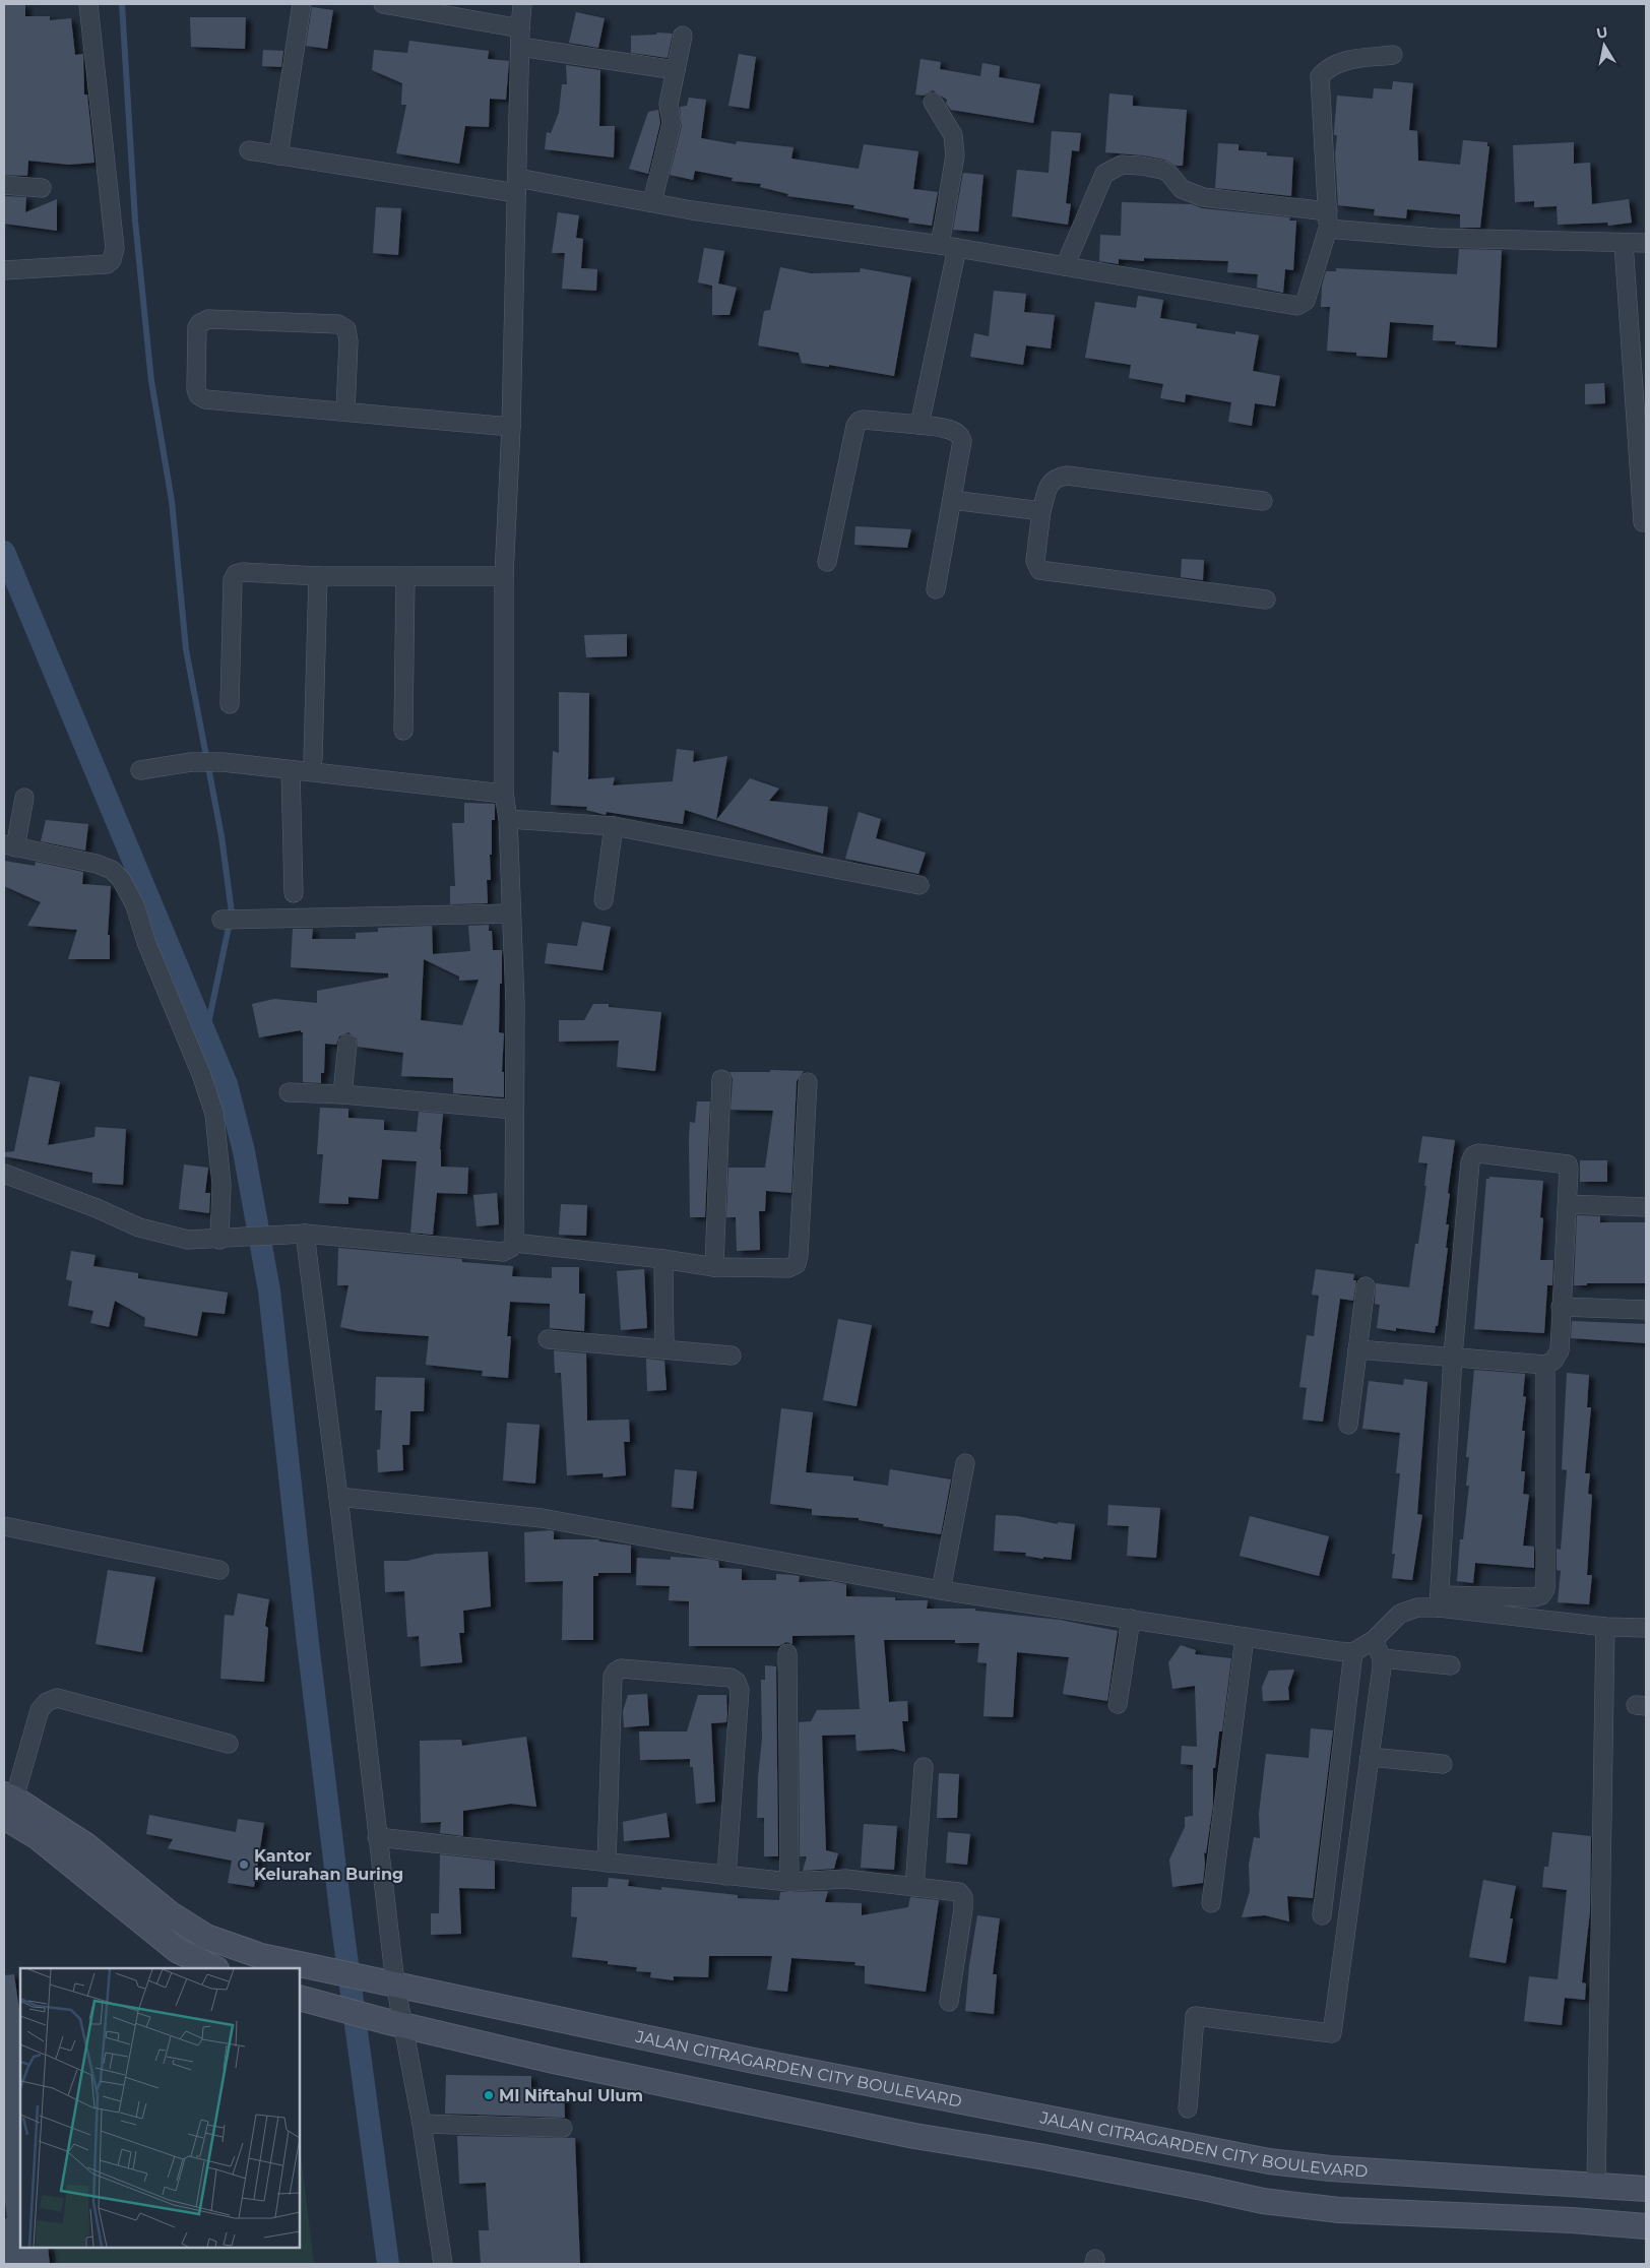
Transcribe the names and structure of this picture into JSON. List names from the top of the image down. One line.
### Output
{"streets":{"main road":["JALAN CITRAGARDEN CITY BOULEVARD"]},"places":["Kantor Kelurahan Buring","MI Niftahul Ulum"],"north":"top"}
